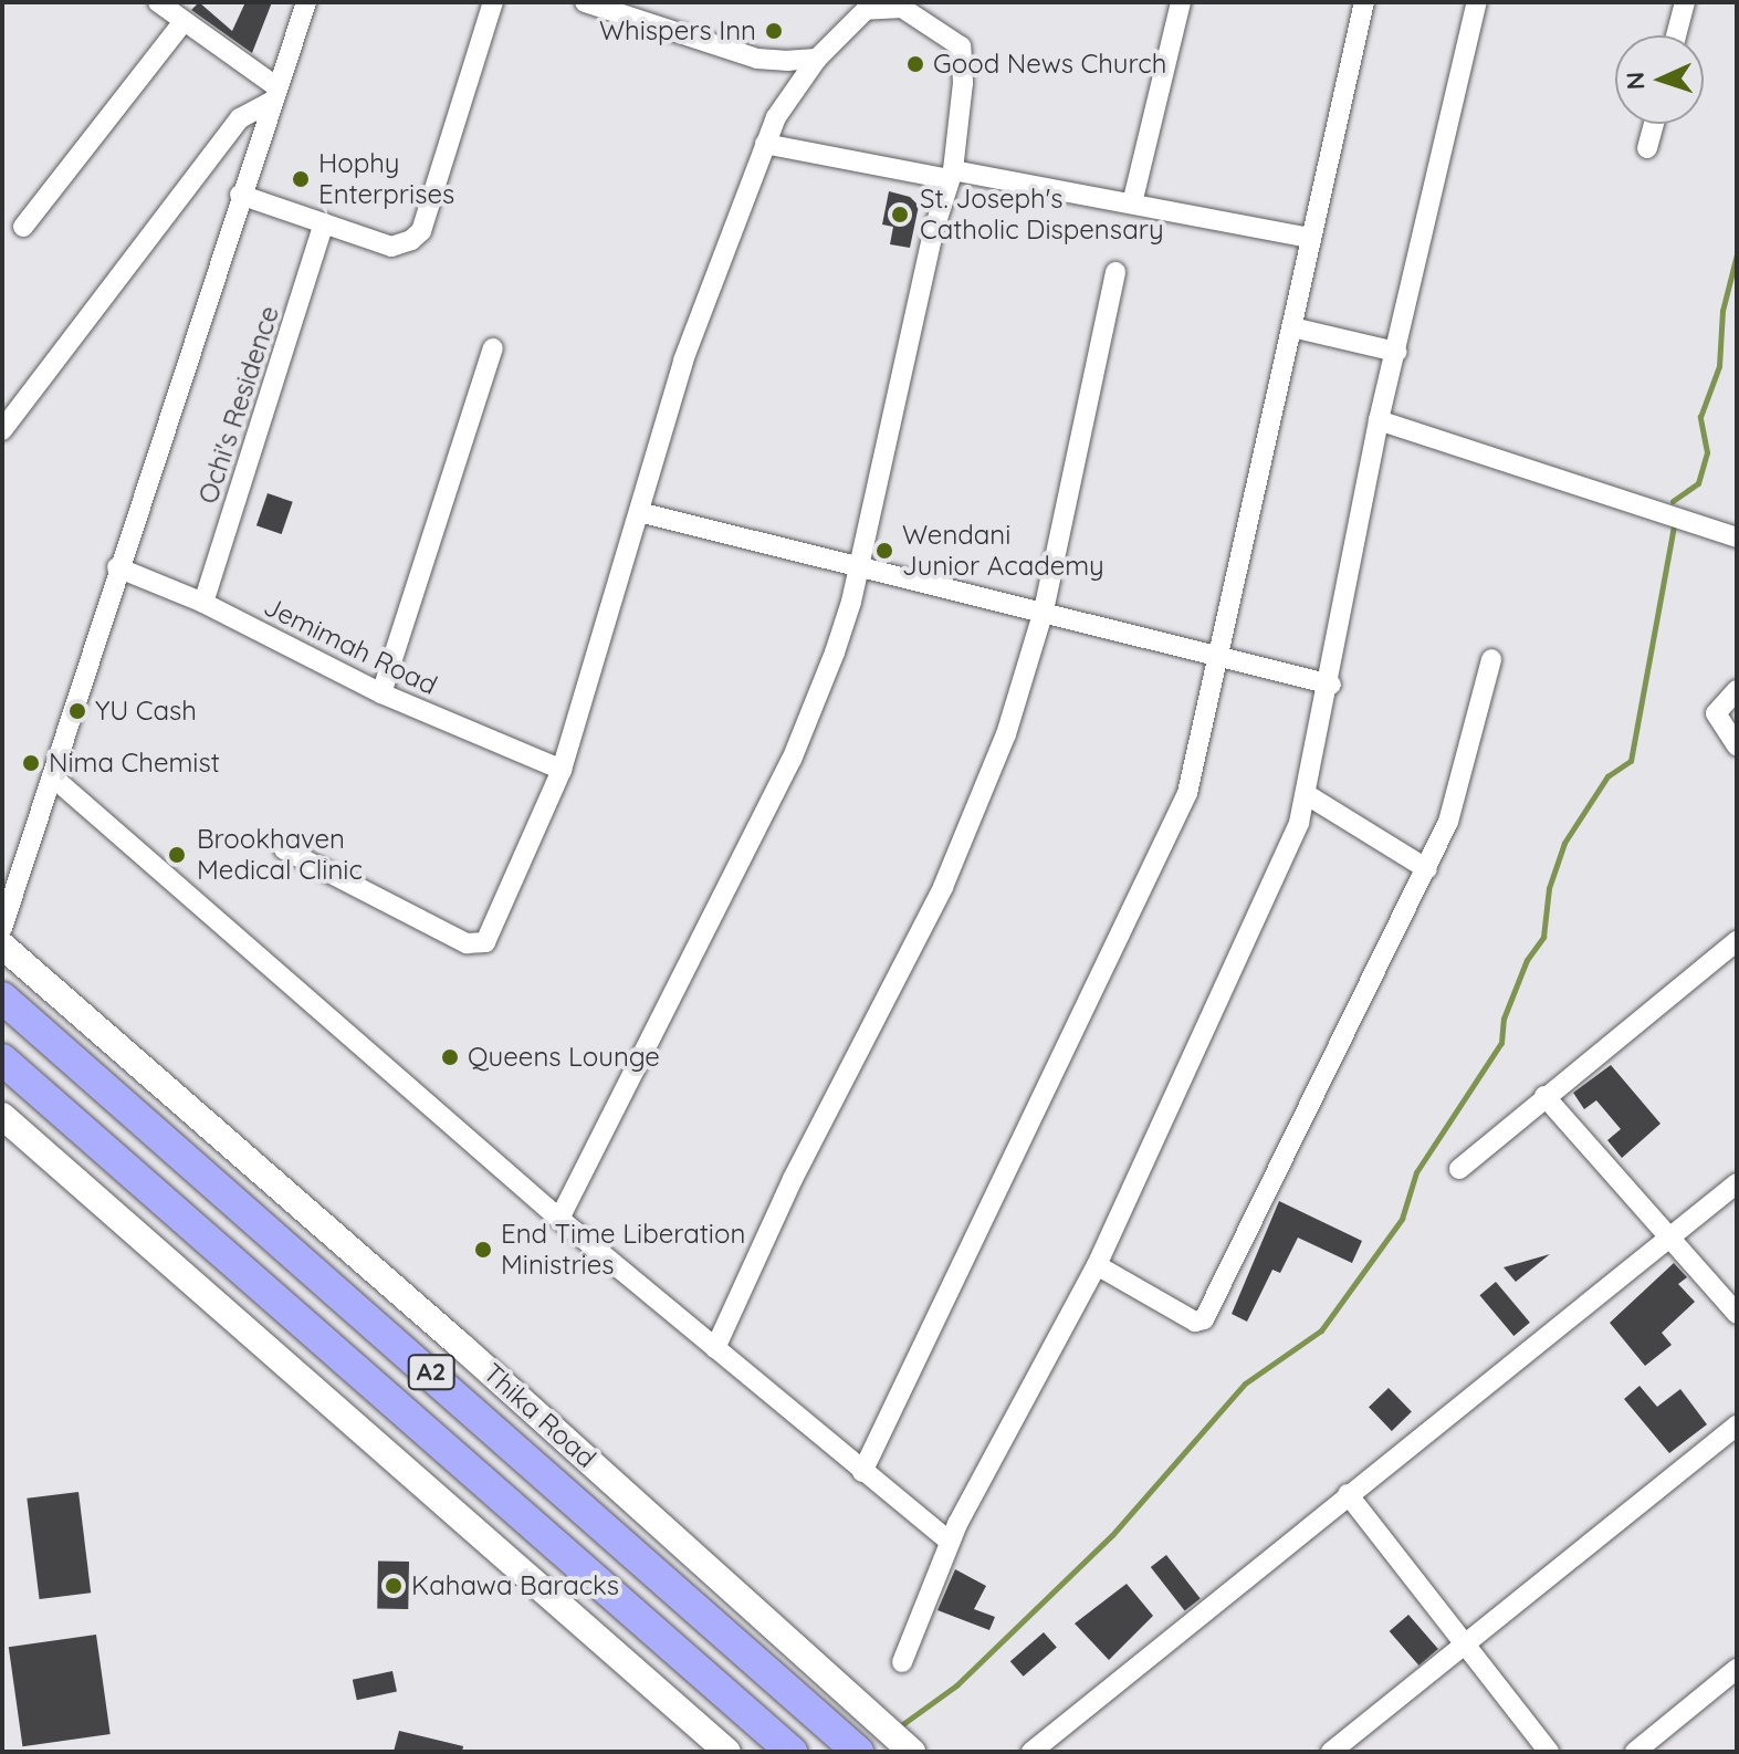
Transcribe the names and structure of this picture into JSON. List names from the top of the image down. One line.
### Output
{"streets":{"highway":["A2","Thika Road"],"street":["Ochi's Residence","Jemimah Road"]},"crossings":[["Ochi's Residence","Jemimah Road"]],"places":["Whispers Inn","Good News Church","Hophy Enterprises","St. Joseph's Catholic Dispensary","Wendani Junior Academy","YU Cash","Nima Chemist","Brookhaven Medical Clinic","Queens Lounge","End Time Liberation Ministries","Kahawa Baracks"],"north":"left"}
